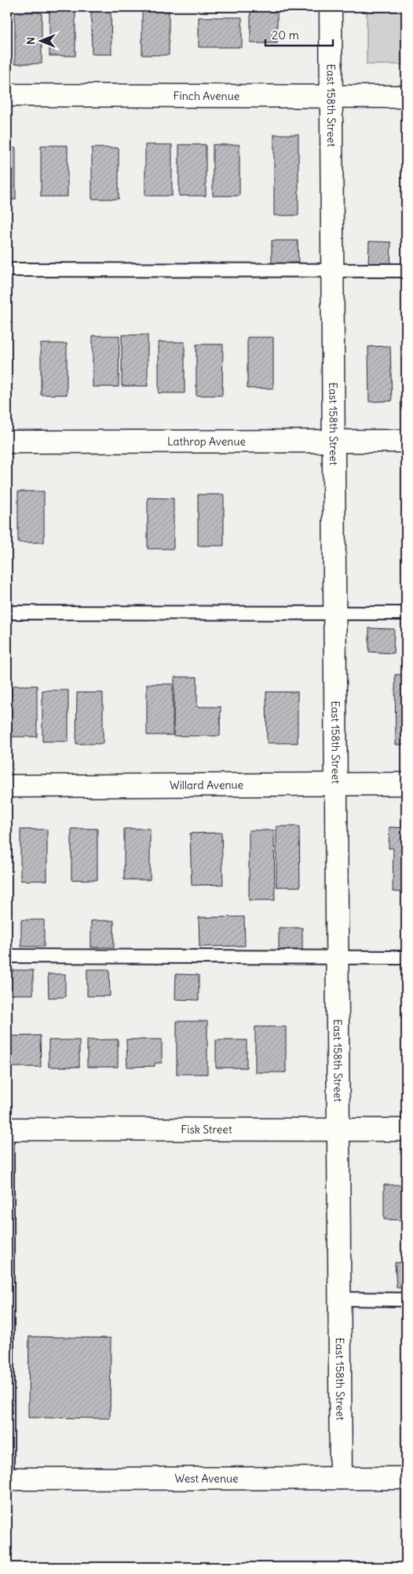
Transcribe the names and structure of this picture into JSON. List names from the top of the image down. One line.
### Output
{"streets":{"street":["Finch Avenue","East 158th Street","Lathrop Avenue","Willard Avenue","Fisk Street","West Avenue"]},"crossings":[["Finch Avenue","East 158th Street"],["East 158th Street","Lathrop Avenue"],["East 158th Street","Willard Avenue"],["East 158th Street","Fisk Street"],["East 158th Street","West Avenue"]],"scale_bar":"20 m","north":"left"}
